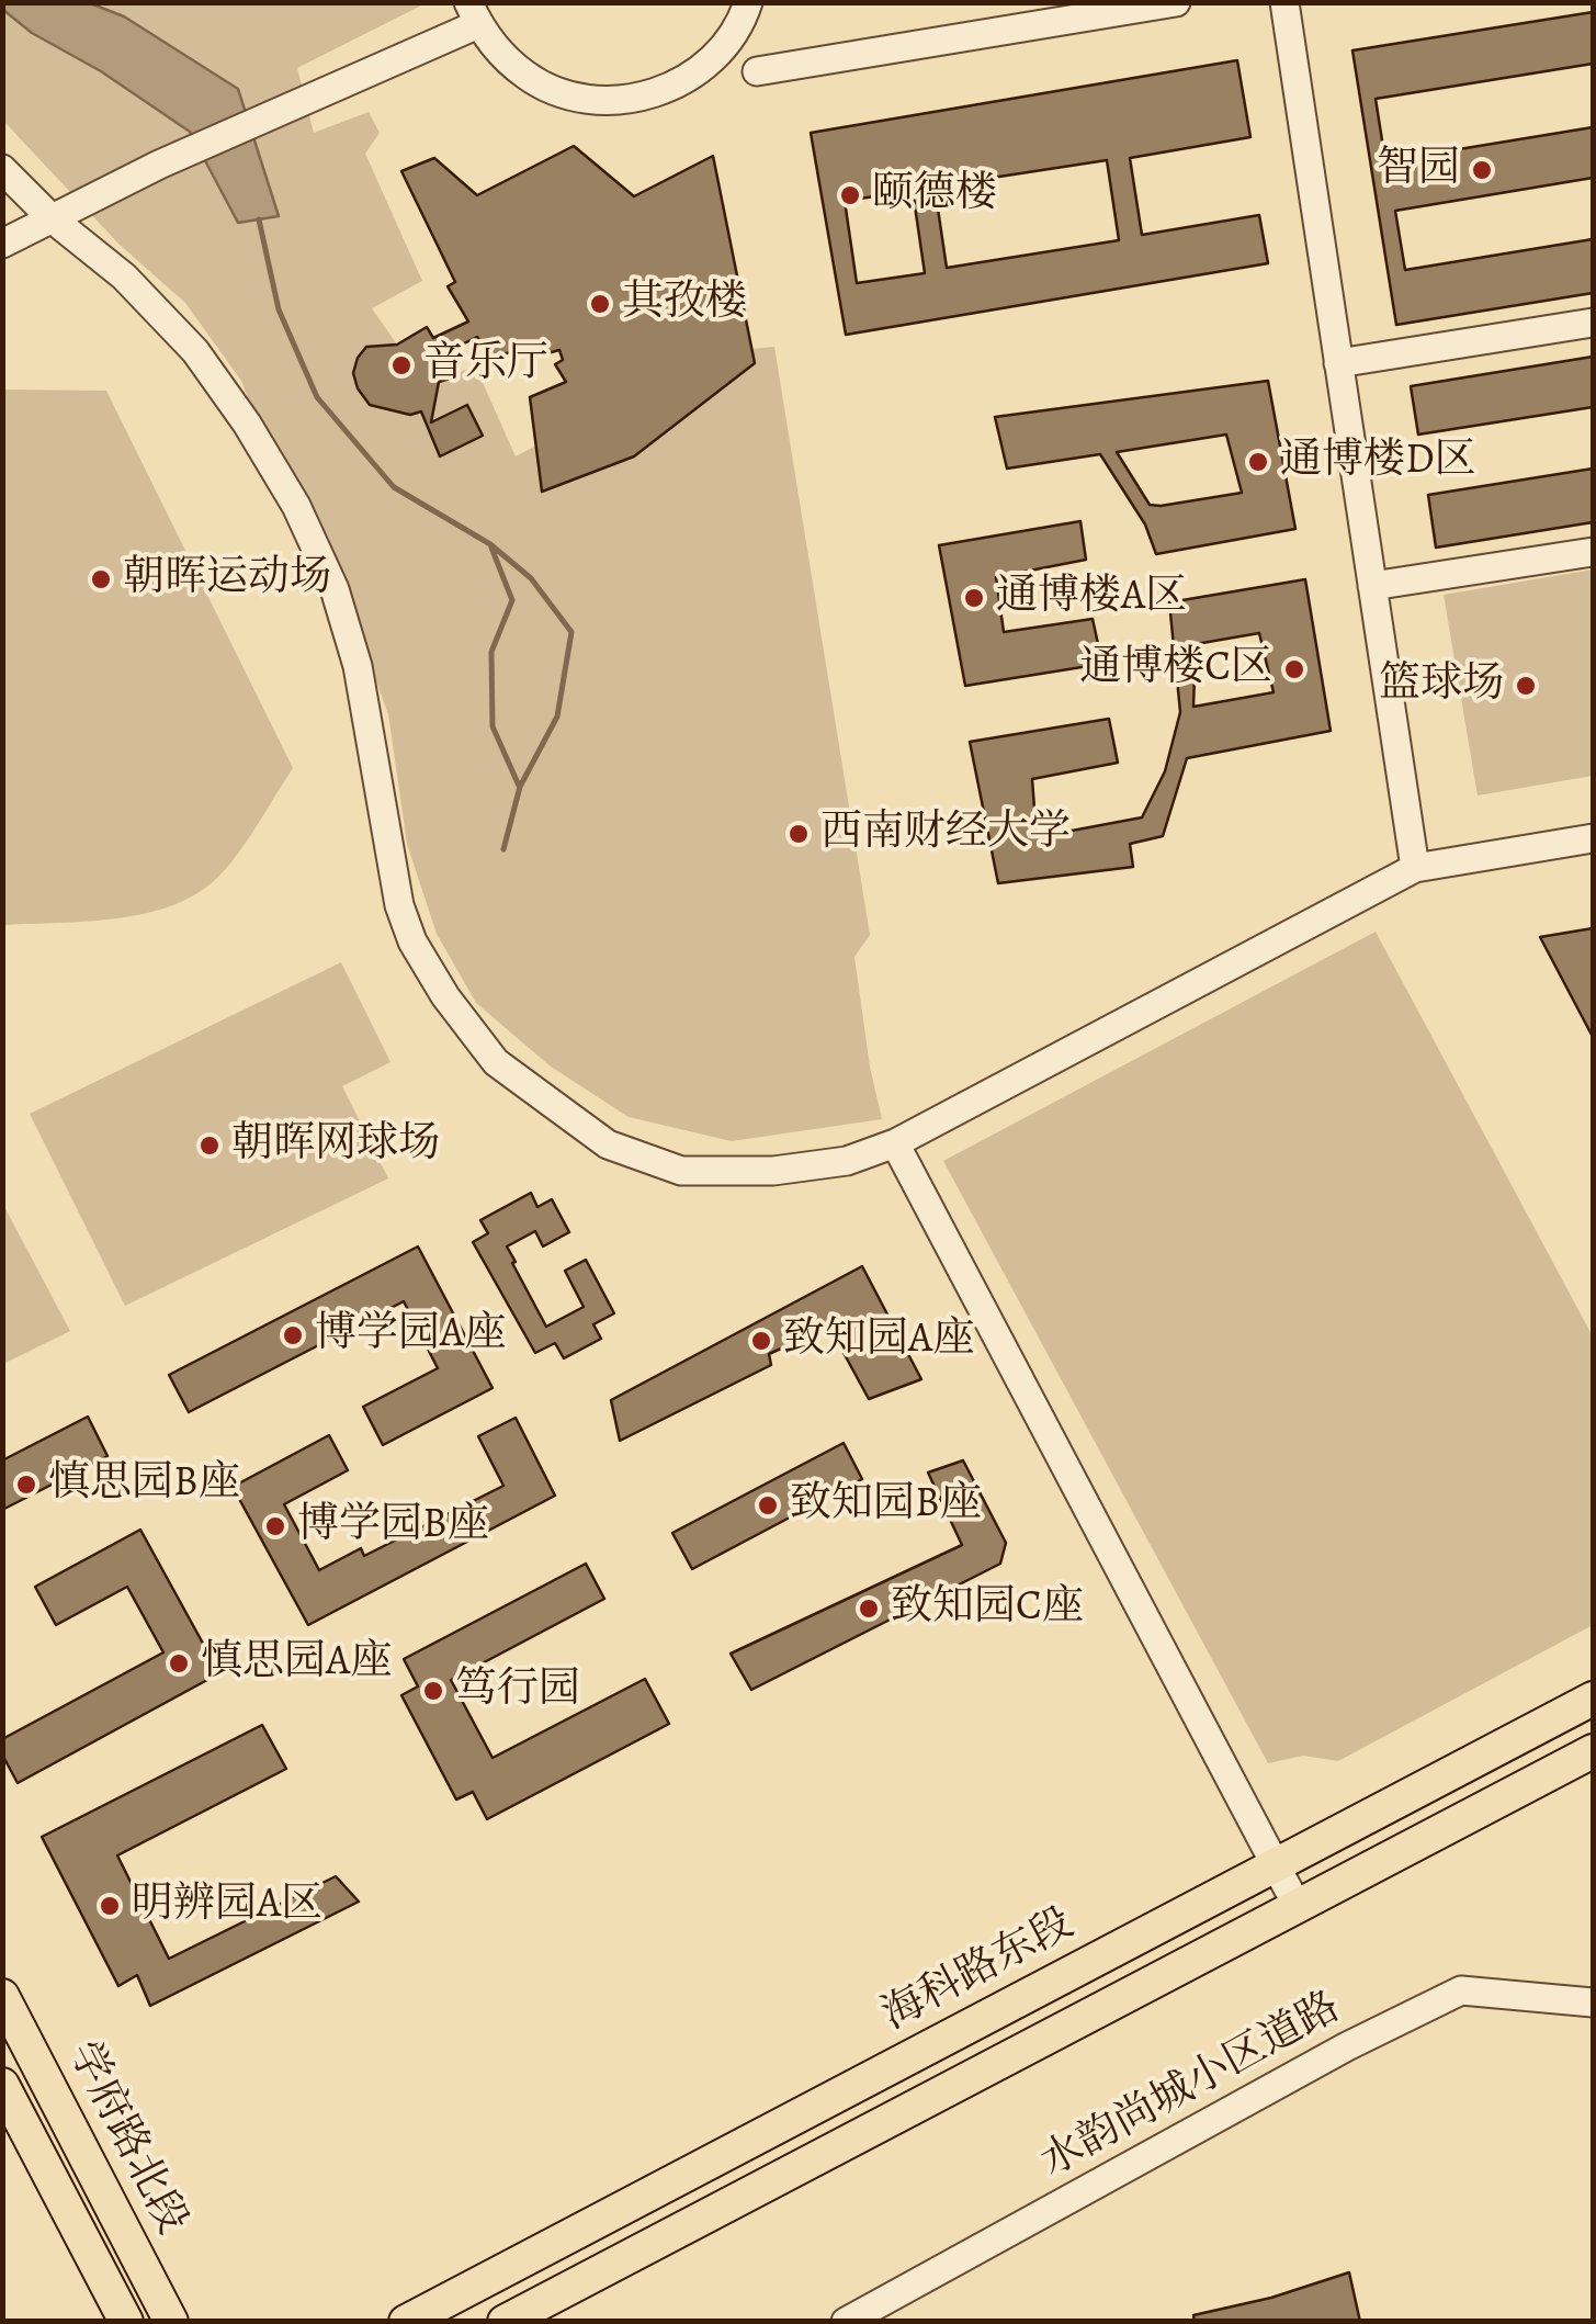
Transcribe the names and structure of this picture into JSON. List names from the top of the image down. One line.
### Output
{"streets":{"main road":["海科路东段","学府路北段"],"street":["水韵尚城小区道路"]},"places":["智园","颐德楼","其孜楼","音乐厅","通博楼D区","朝晖运动场","通博楼A区","通博楼C区","篮球场","西南财经大学","朝晖网球场","博学园A座","致知园A座","慎思园B座","致知园B座","博学园B座","致知园C座","慎思园A座","笃行园","明辨园A区"]}
